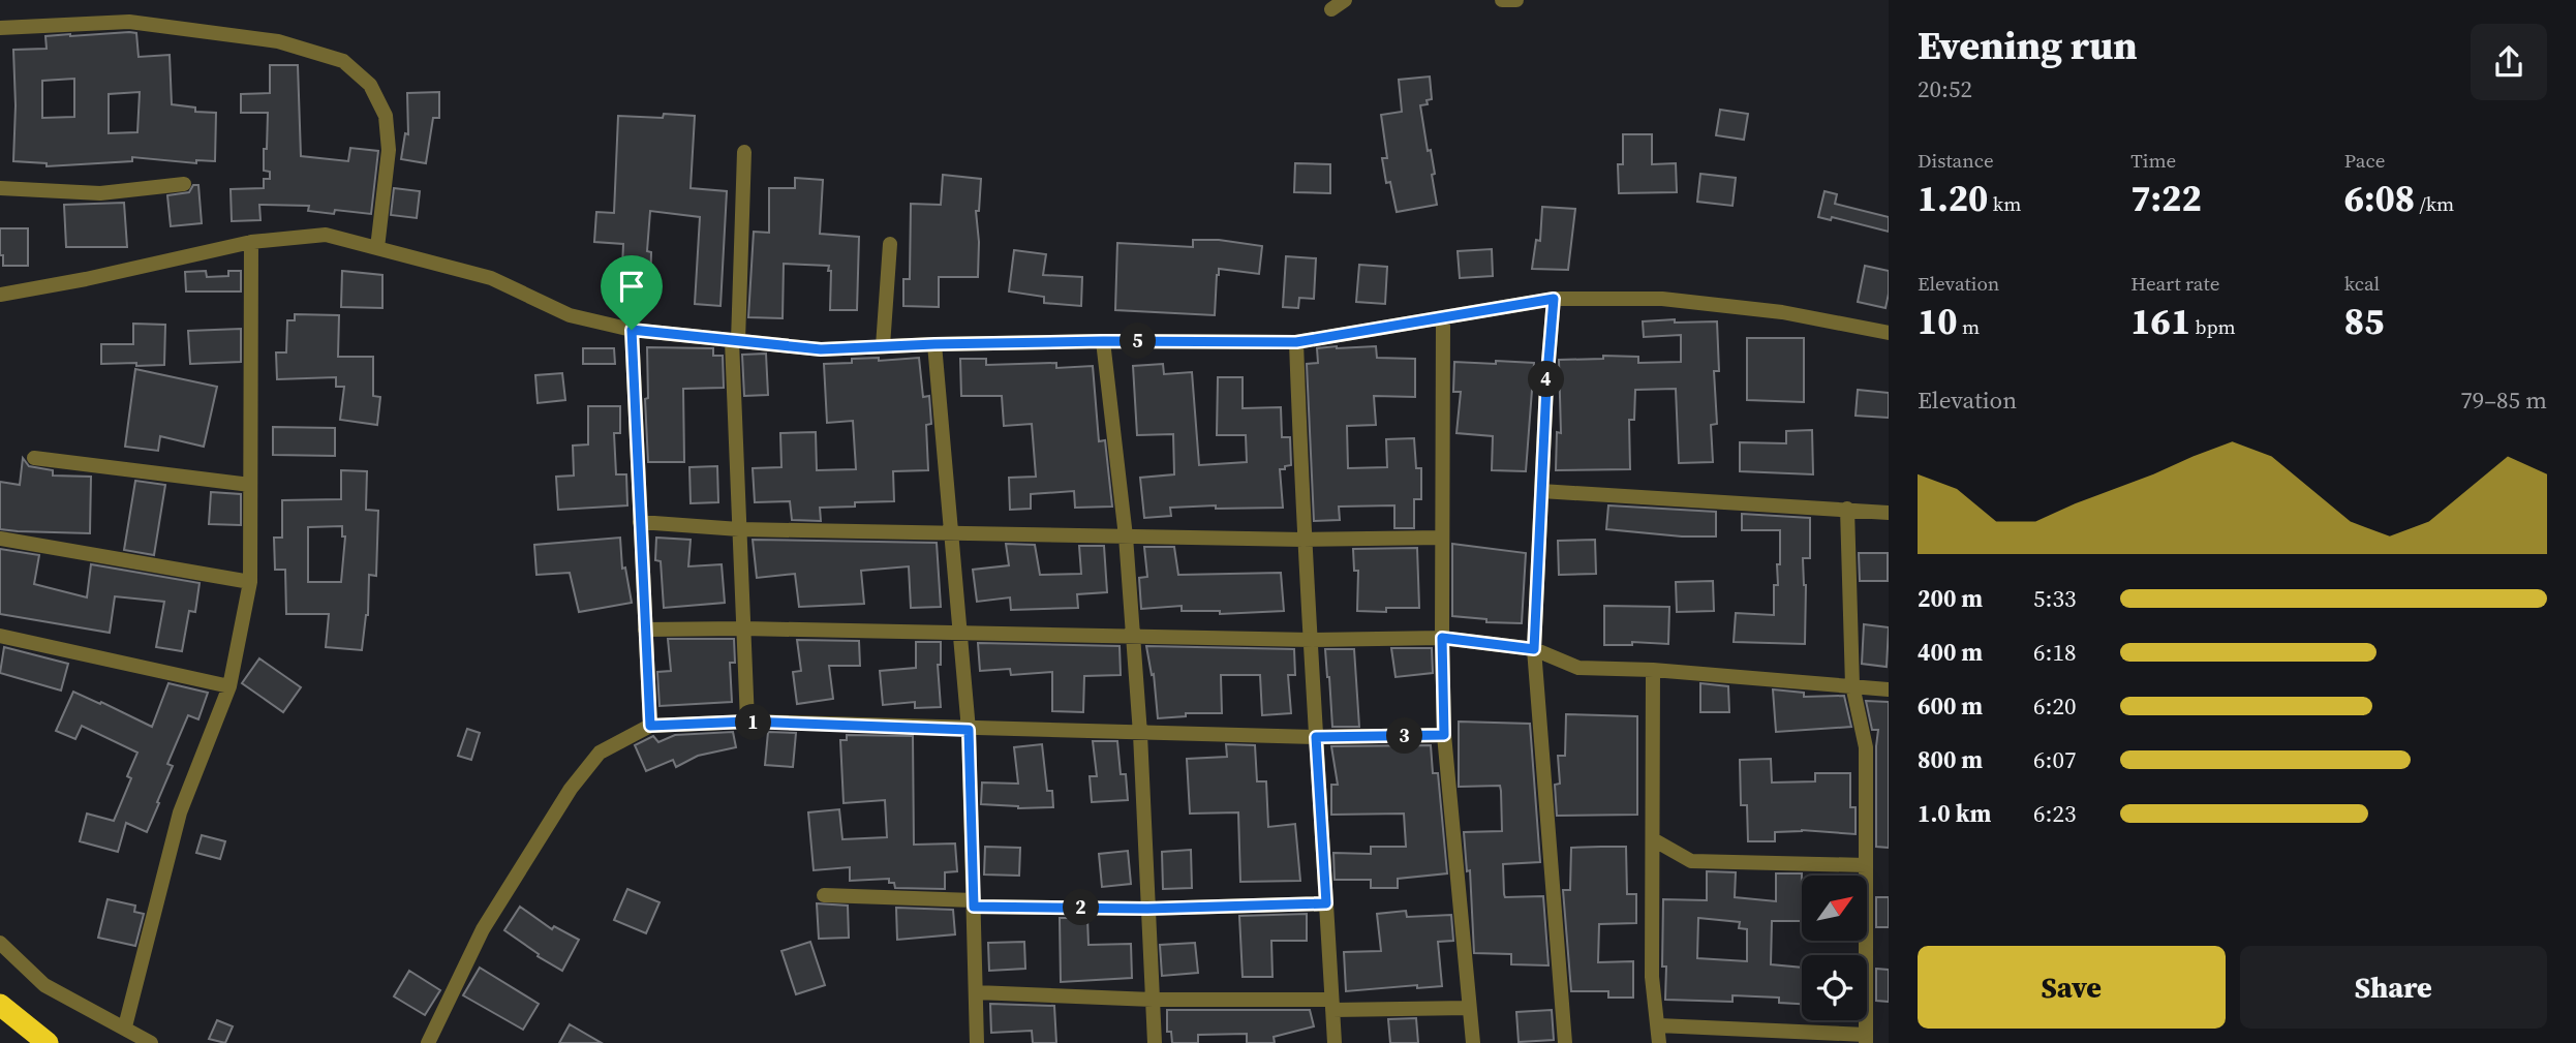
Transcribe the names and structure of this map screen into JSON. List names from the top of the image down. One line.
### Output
{"north":"top right","page":{"heading":["Evening run","20:52"],"stats":[["Distance","1.20 km"],["Time","7:22"],["Pace","6:08 /km"],["Elevation","10 m"],["Heart rate","161 bpm"],["kcal","85"]],"pins":["5","4","1","3","2"],"chart":["Elevation","79–85 m"],"list":[{"name":"200 m","note":"5:33"},{"name":"400 m","note":"6:18"},{"name":"600 m","note":"6:20"},{"name":"800 m","note":"6:07"},{"name":"1.0 km","note":"6:23"}],"buttons":["Save","Share"]}}
